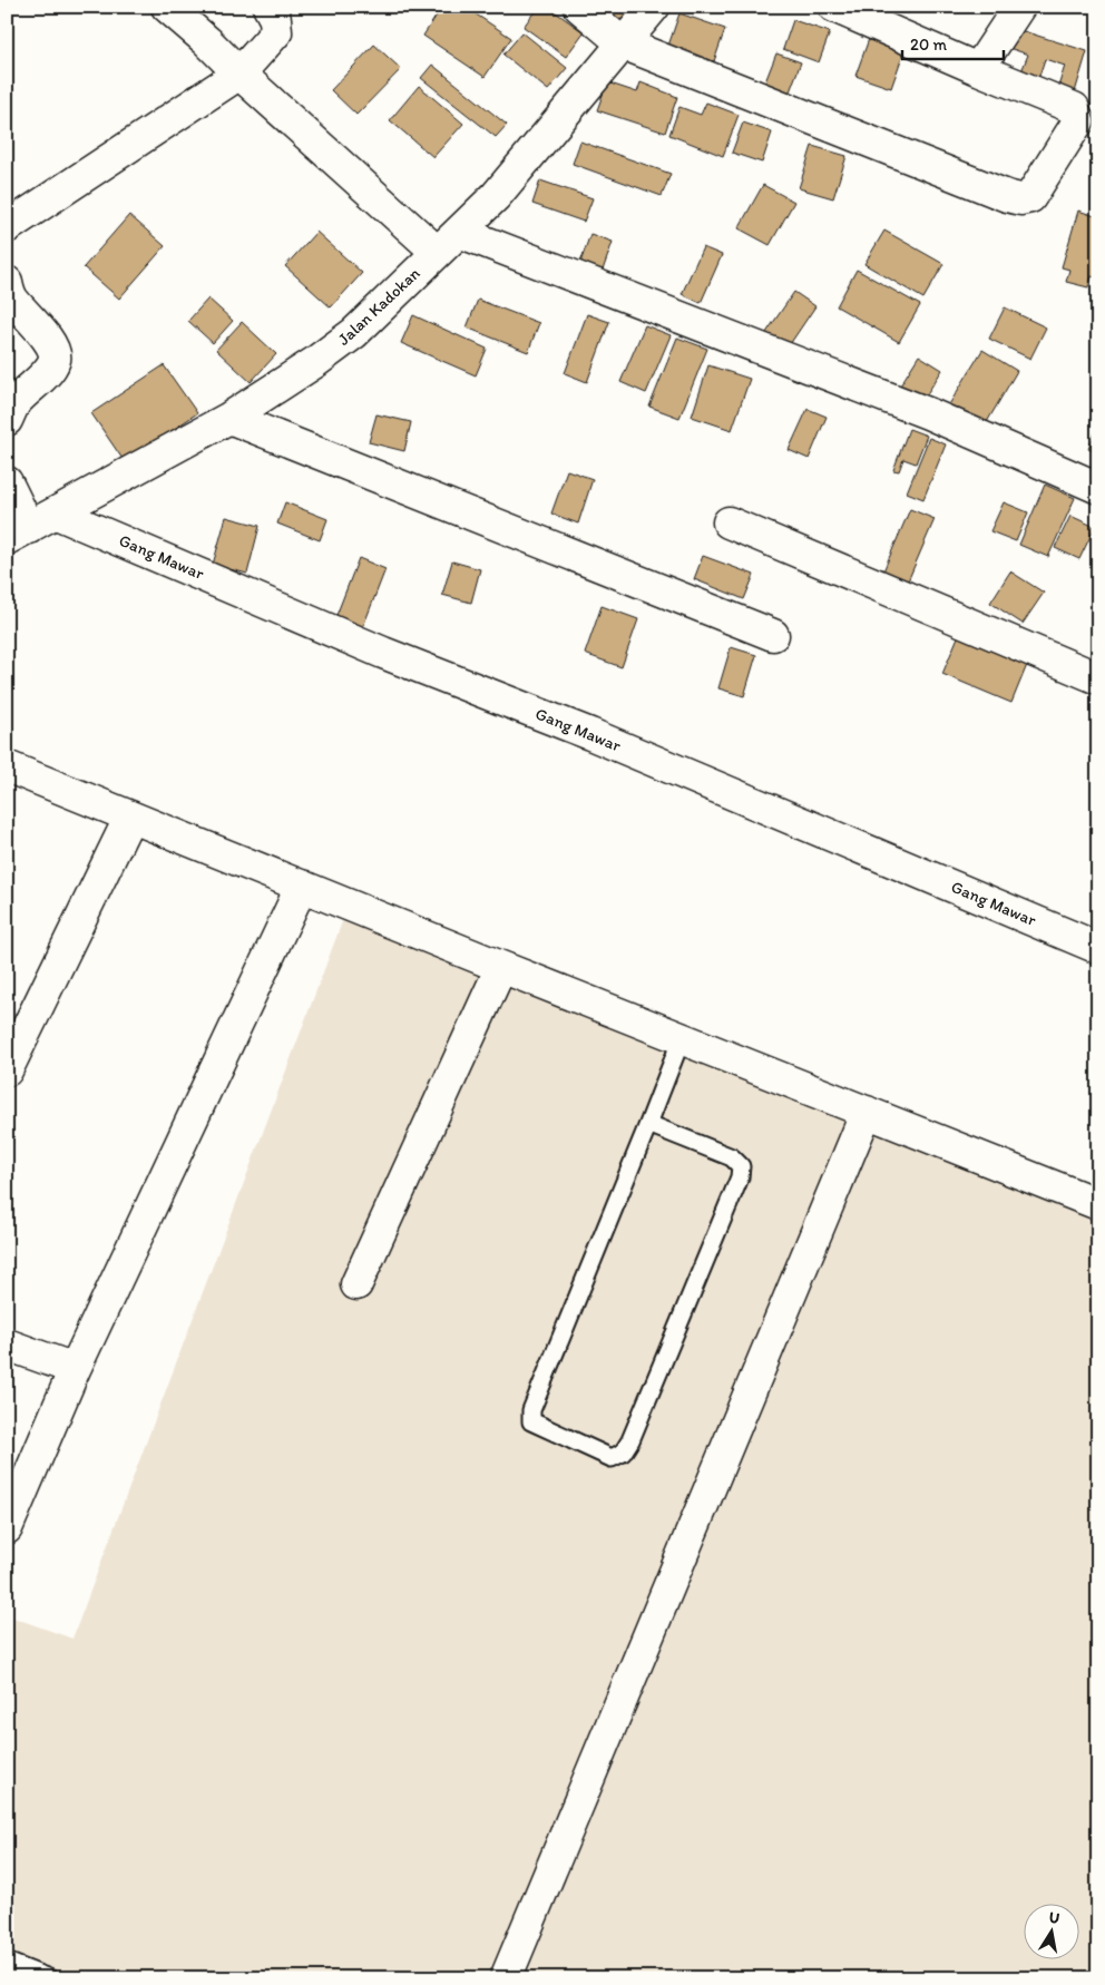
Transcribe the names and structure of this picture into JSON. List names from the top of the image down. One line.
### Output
{"streets":{"street":["Jalan Kadokan","Gang Mawar"]},"crossings":[["Jalan Kadokan","Gang Mawar"]],"scale_bar":"20 m","north":"top"}
